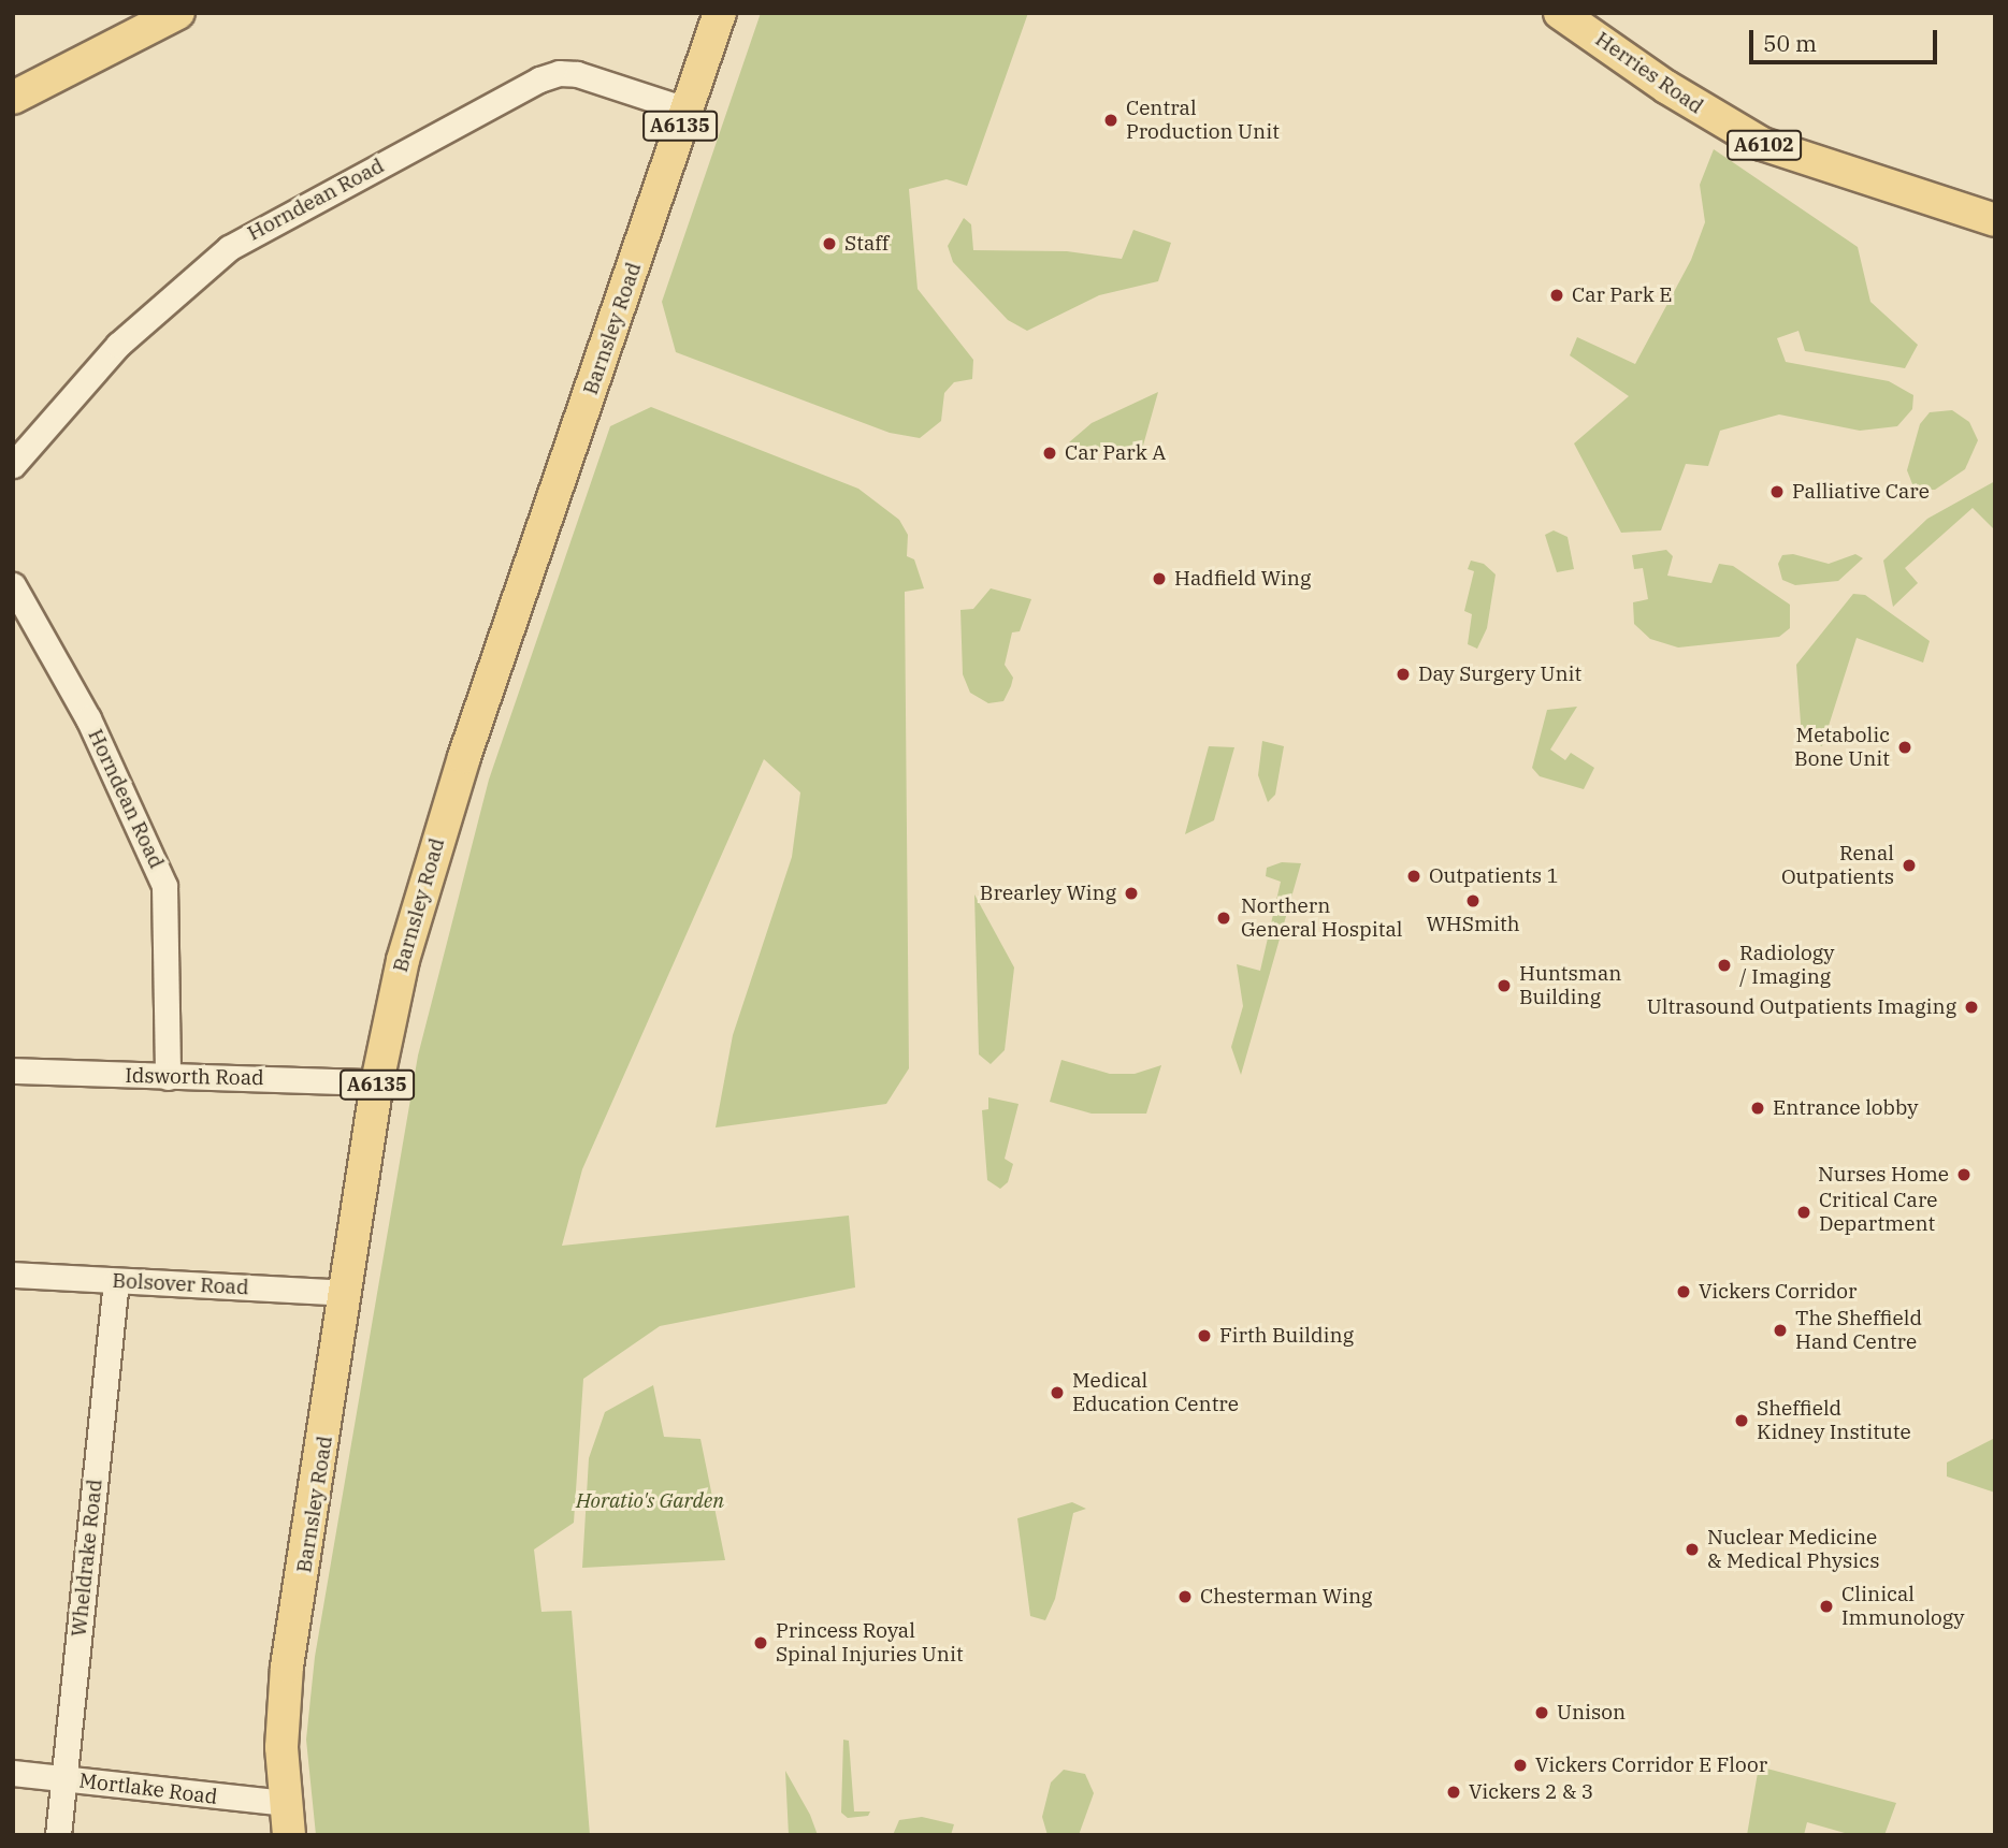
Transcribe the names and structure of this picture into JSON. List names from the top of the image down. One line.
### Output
{"streets":{"main road":["Herries Road","A6135","A6102","Barnsley Road"],"street":["Horndean Road","Idsworth Road","Bolsover Road","Wheldrake Road","Mortlake Road"]},"crossings":[["Horndean Road","Barnsley Road"],["Horndean Road","Idsworth Road"],["Barnsley Road","Idsworth Road"],["Barnsley Road","Bolsover Road"],["Barnsley Road","Mortlake Road"],["Bolsover Road","Wheldrake Road"],["Wheldrake Road","Mortlake Road"]],"parks":["Horatio's Garden"],"places":["Central Production Unit","Staff","Car Park E","Car Park A","Palliative Care","Hadfield Wing","Day Surgery Unit","Metabolic Bone Unit","Renal Outpatients","Outpatients 1","Brearley Wing","WHSmith","Northern General Hospital","Radiology / Imaging","Huntsman Building","Ultrasound Outpatients Imaging","Entrance lobby","Nurses Home","Critical Care Department","Vickers Corridor","The Sheffield Hand Centre","Firth Building","Medical Education Centre","Sheffield Kidney Institute","Nuclear Medicine & Medical Physics","Chesterman Wing","Clinical Immunology","Princess Royal Spinal Injuries Unit","Unison","Vickers Corridor E Floor","Vickers 2 & 3"],"scale_bar":"50 m"}
